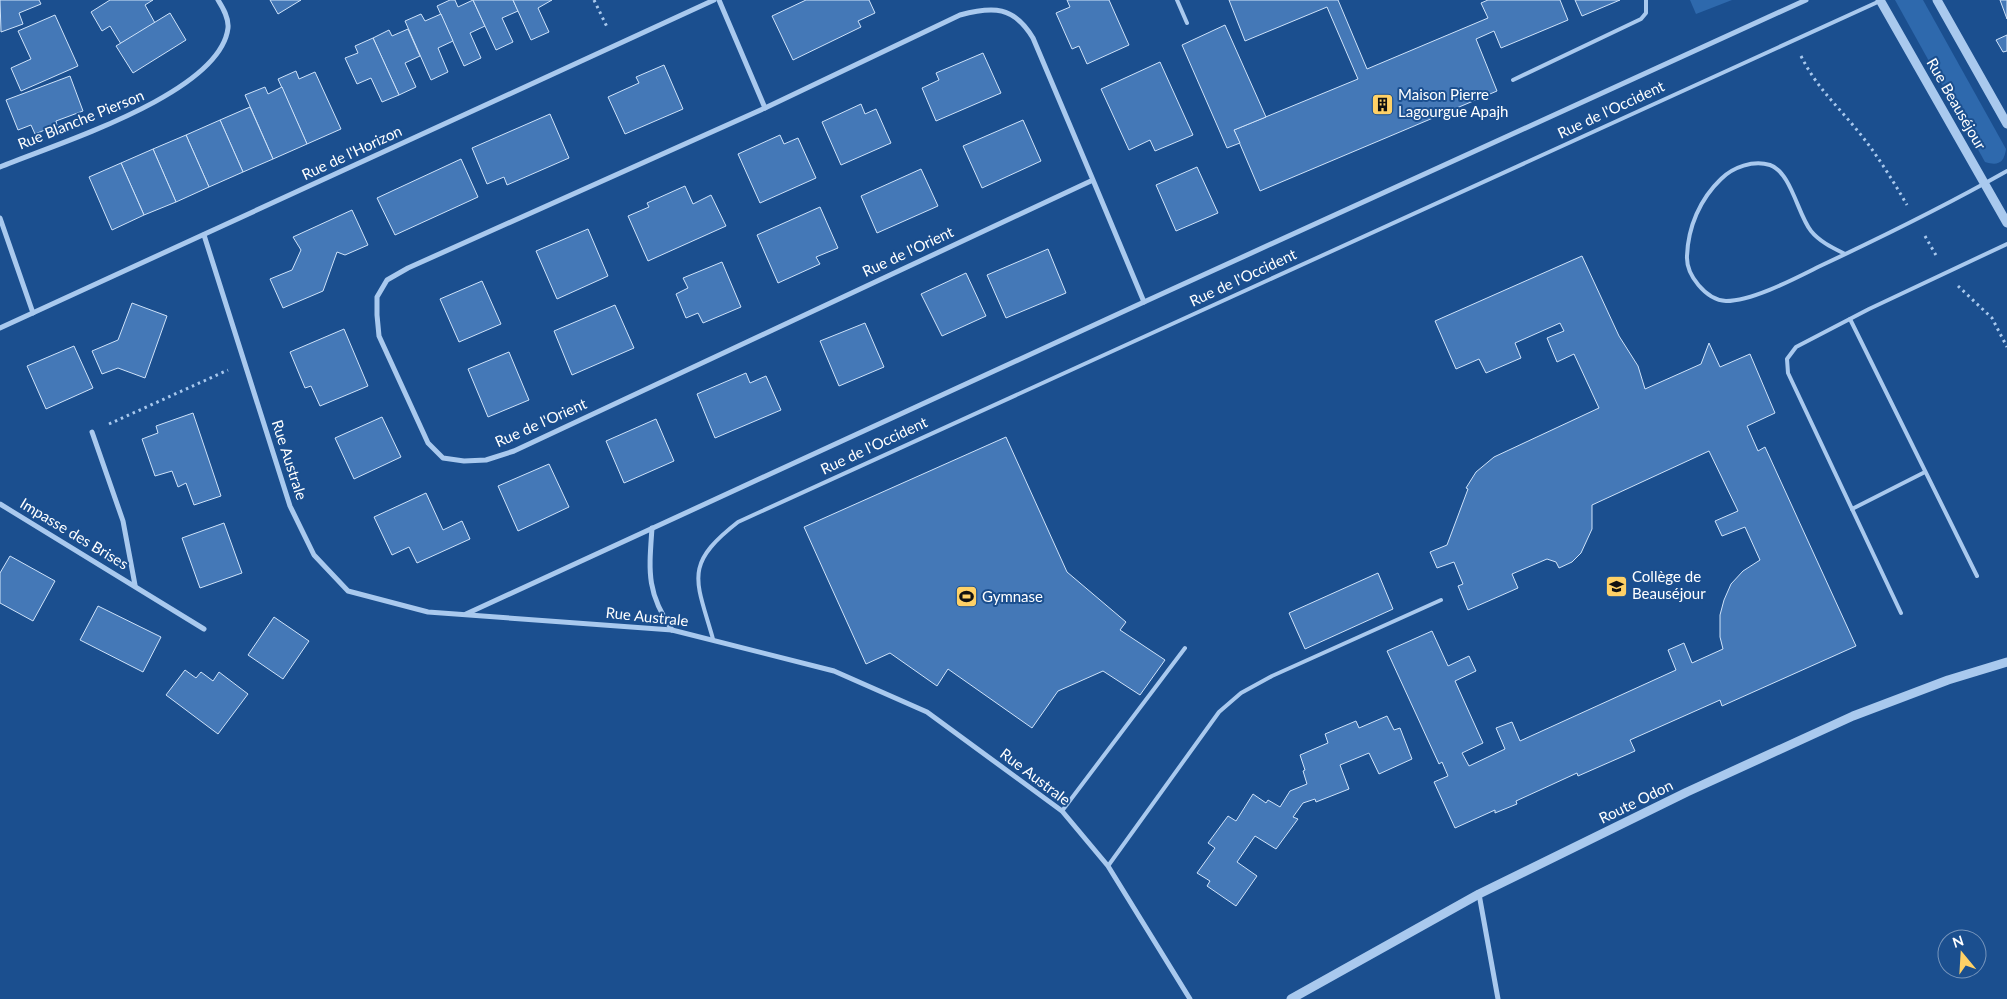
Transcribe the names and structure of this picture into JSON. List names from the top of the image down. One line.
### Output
{"streets":{"street":["Rue Beauséjour","Rue de l'Occident","Rue Blanche Pierson","Rue de l'Horizon","Rue de l'Orient","Rue Australe","Impasse des Brises","Route Odon"]},"crossings":[["Rue Beauséjour","Rue de l'Occident"],["Rue de l'Occident","Rue de l'Orient"],["Rue de l'Occident","Rue Australe"],["Rue de l'Horizon","Rue Australe"]],"places":{"building":["Maison Pierre Lagourgue Apajh"],"school or university":["Collège de Beauséjour"],"sports":["Gymnase"]},"north":"top"}
